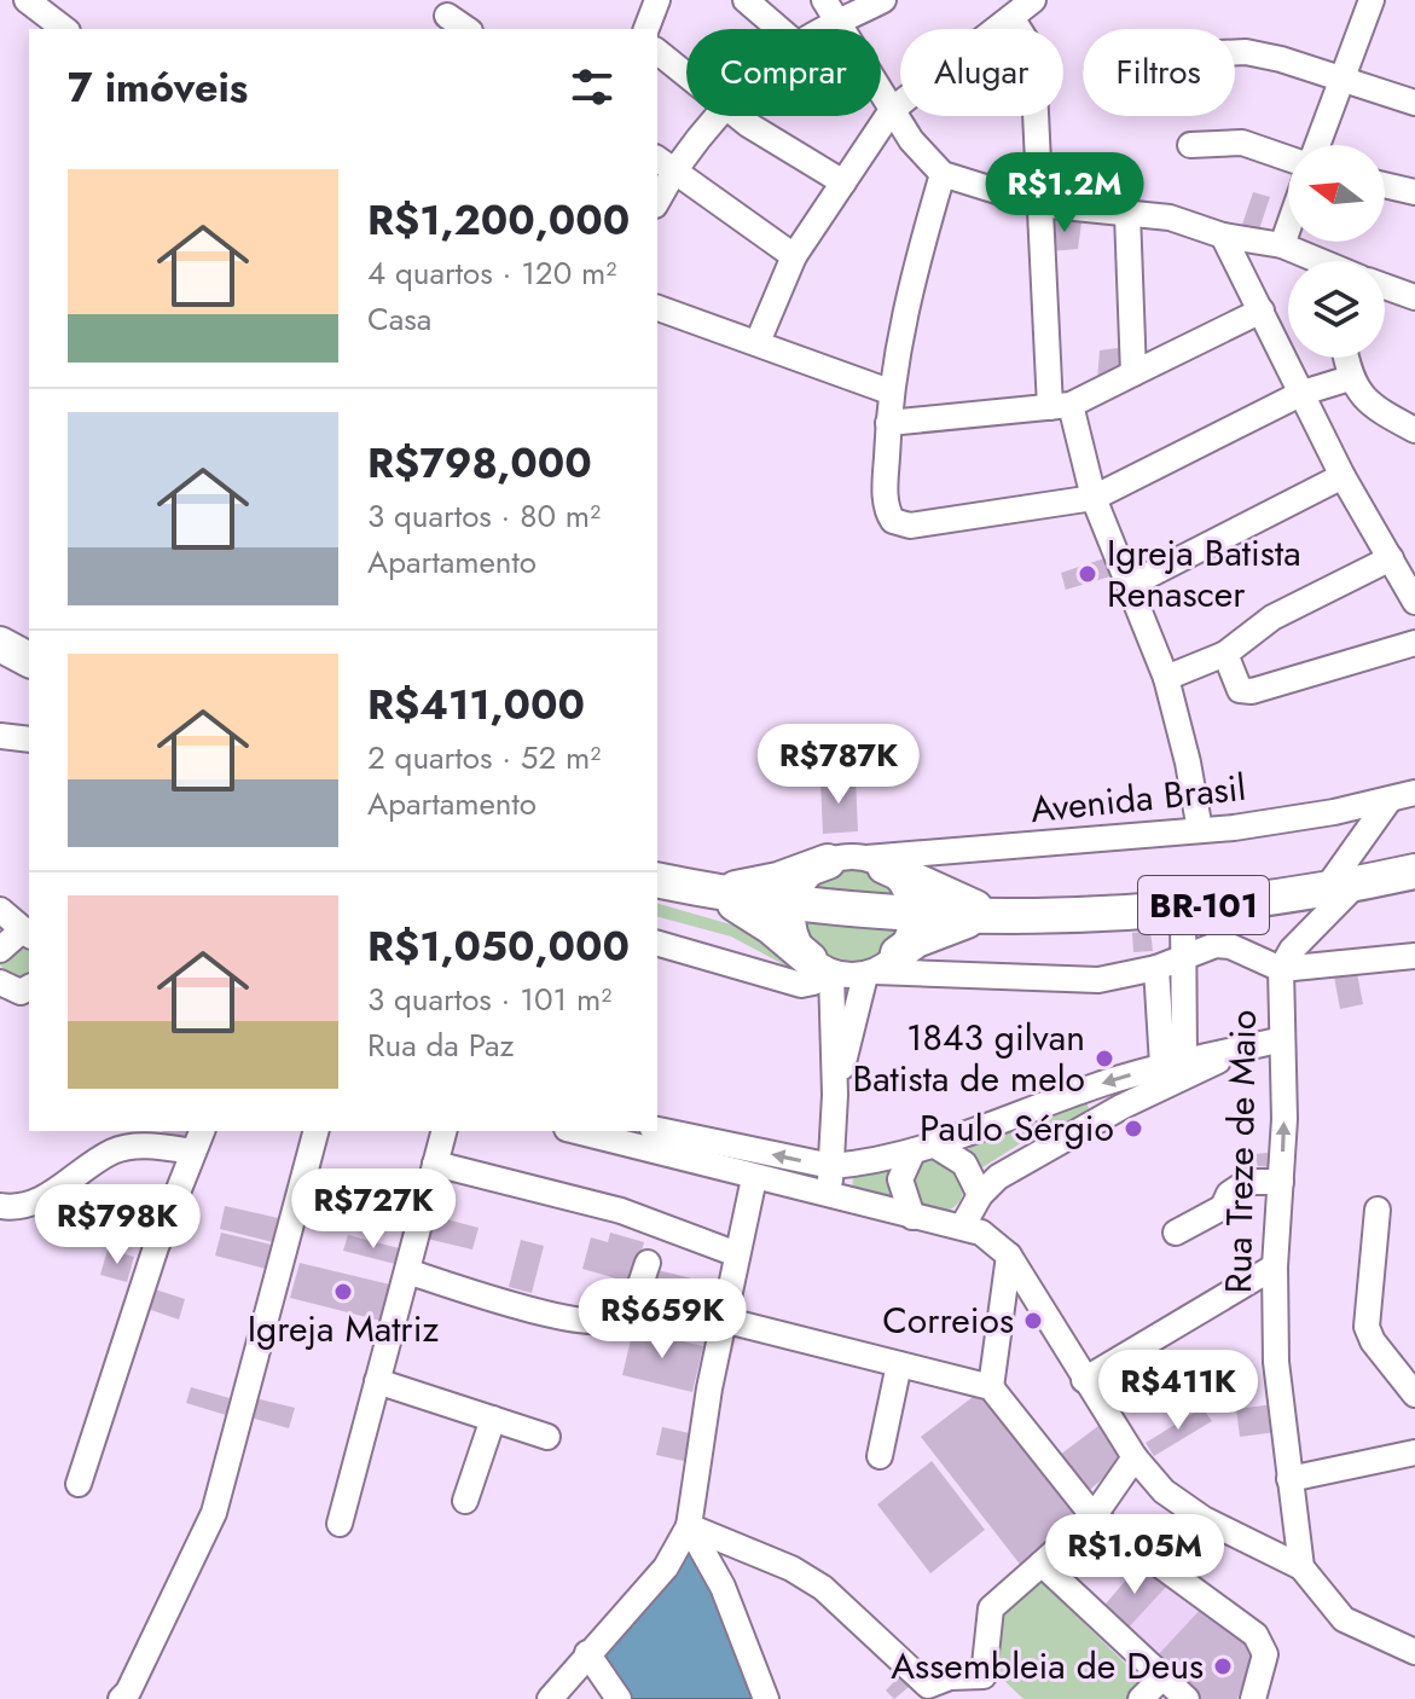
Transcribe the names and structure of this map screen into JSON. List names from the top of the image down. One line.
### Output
{"streets":{"highway":["BR-101"],"street":["Avenida Brasil","Rua Treze de Maio"]},"crossings":[["Avenida Brasil","Rua Treze de Maio"],["BR-101","Rua Treze de Maio"]],"places":["Igreja Batista Renascer","1843 gilvan Batista de melo","Paulo Sérgio","Igreja Matriz","Correios","Assembleia de Deus"],"north":"left","page":{"chip":["Comprar","Alugar","Filtros"],"heading":"7 imóveis","list":[{"name":"R$1,200,000","note":"4 quartos · 120 m² · Casa"},{"name":"R$798,000","note":"3 quartos · 80 m² · Apartamento"},{"name":"R$411,000","note":"2 quartos · 52 m² · Apartamento"},{"name":"R$1,050,000","note":"3 quartos · 101 m² · Rua da Paz"}],"price":["R$1.2M","R$787K","R$727K","R$798K","R$659K","R$411K","R$1.05M"]}}
